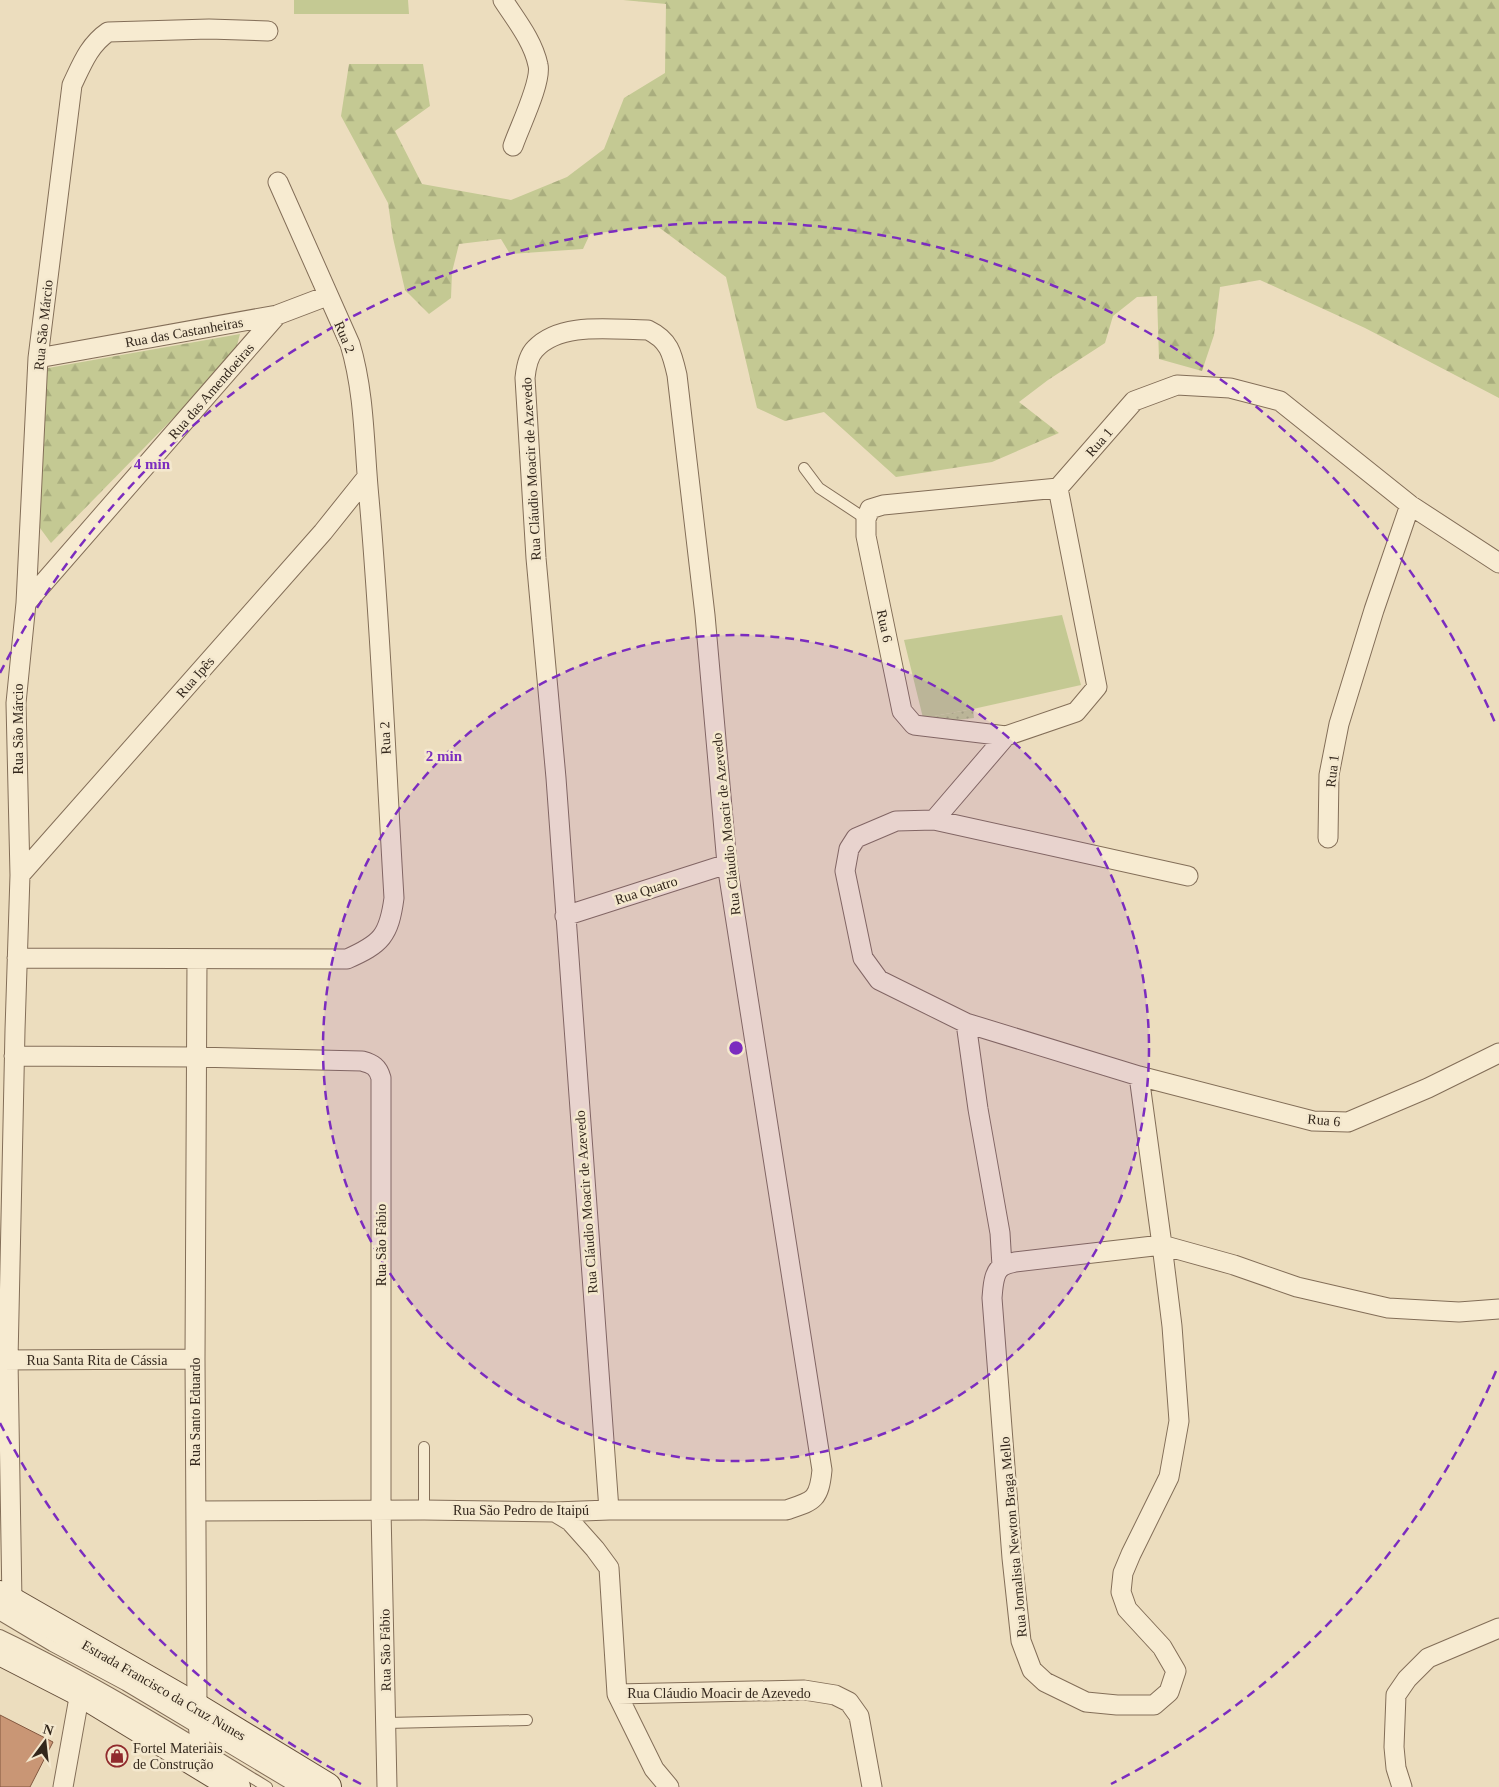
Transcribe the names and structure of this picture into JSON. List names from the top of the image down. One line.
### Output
{"streets":{"main road":["Estrada Francisco da Cruz Nunes"],"street":["Rua São Márcio","Rua das Castanheiras","Rua 2","Rua das Amendoeiras","Rua 1","Rua Cláudio Moacir de Azevedo","Rua 6","Rua Ipês","Rua Quatro","Rua São Fábio","Rua Santa Rita de Cássia","Rua Santo Eduardo","Rua São Pedro de Itaipú","Rua Jornalista Newton Braga Mello"]},"crossings":[["Rua São Márcio","Rua das Castanheiras"],["Rua São Márcio","Rua 2"],["Rua São Márcio","Rua das Amendoeiras"],["Rua São Márcio","Rua Ipês"],["Rua São Márcio","Rua São Fábio"],["Rua São Márcio","Rua Santa Rita de Cássia"],["Rua São Márcio","Estrada Francisco da Cruz Nunes"],["Rua das Castanheiras","Rua 2"],["Rua das Castanheiras","Rua das Amendoeiras"],["Rua 2","Rua Ipês"],["Rua 2","Rua Santo Eduardo"],["Rua Cláudio Moacir de Azevedo","Rua Quatro"],["Rua Cláudio Moacir de Azevedo","Rua São Pedro de Itaipú"],["Rua São Fábio","Rua Santo Eduardo"],["Rua São Fábio","Rua São Pedro de Itaipú"],["Rua Santa Rita de Cássia","Rua Santo Eduardo"],["Rua Santo Eduardo","Rua São Pedro de Itaipú"],["Rua Santo Eduardo","Estrada Francisco da Cruz Nunes"]],"places":{"shop":["Fortel Materiais de Construção"]},"north":"top","rings":["4 min","2 min"]}
